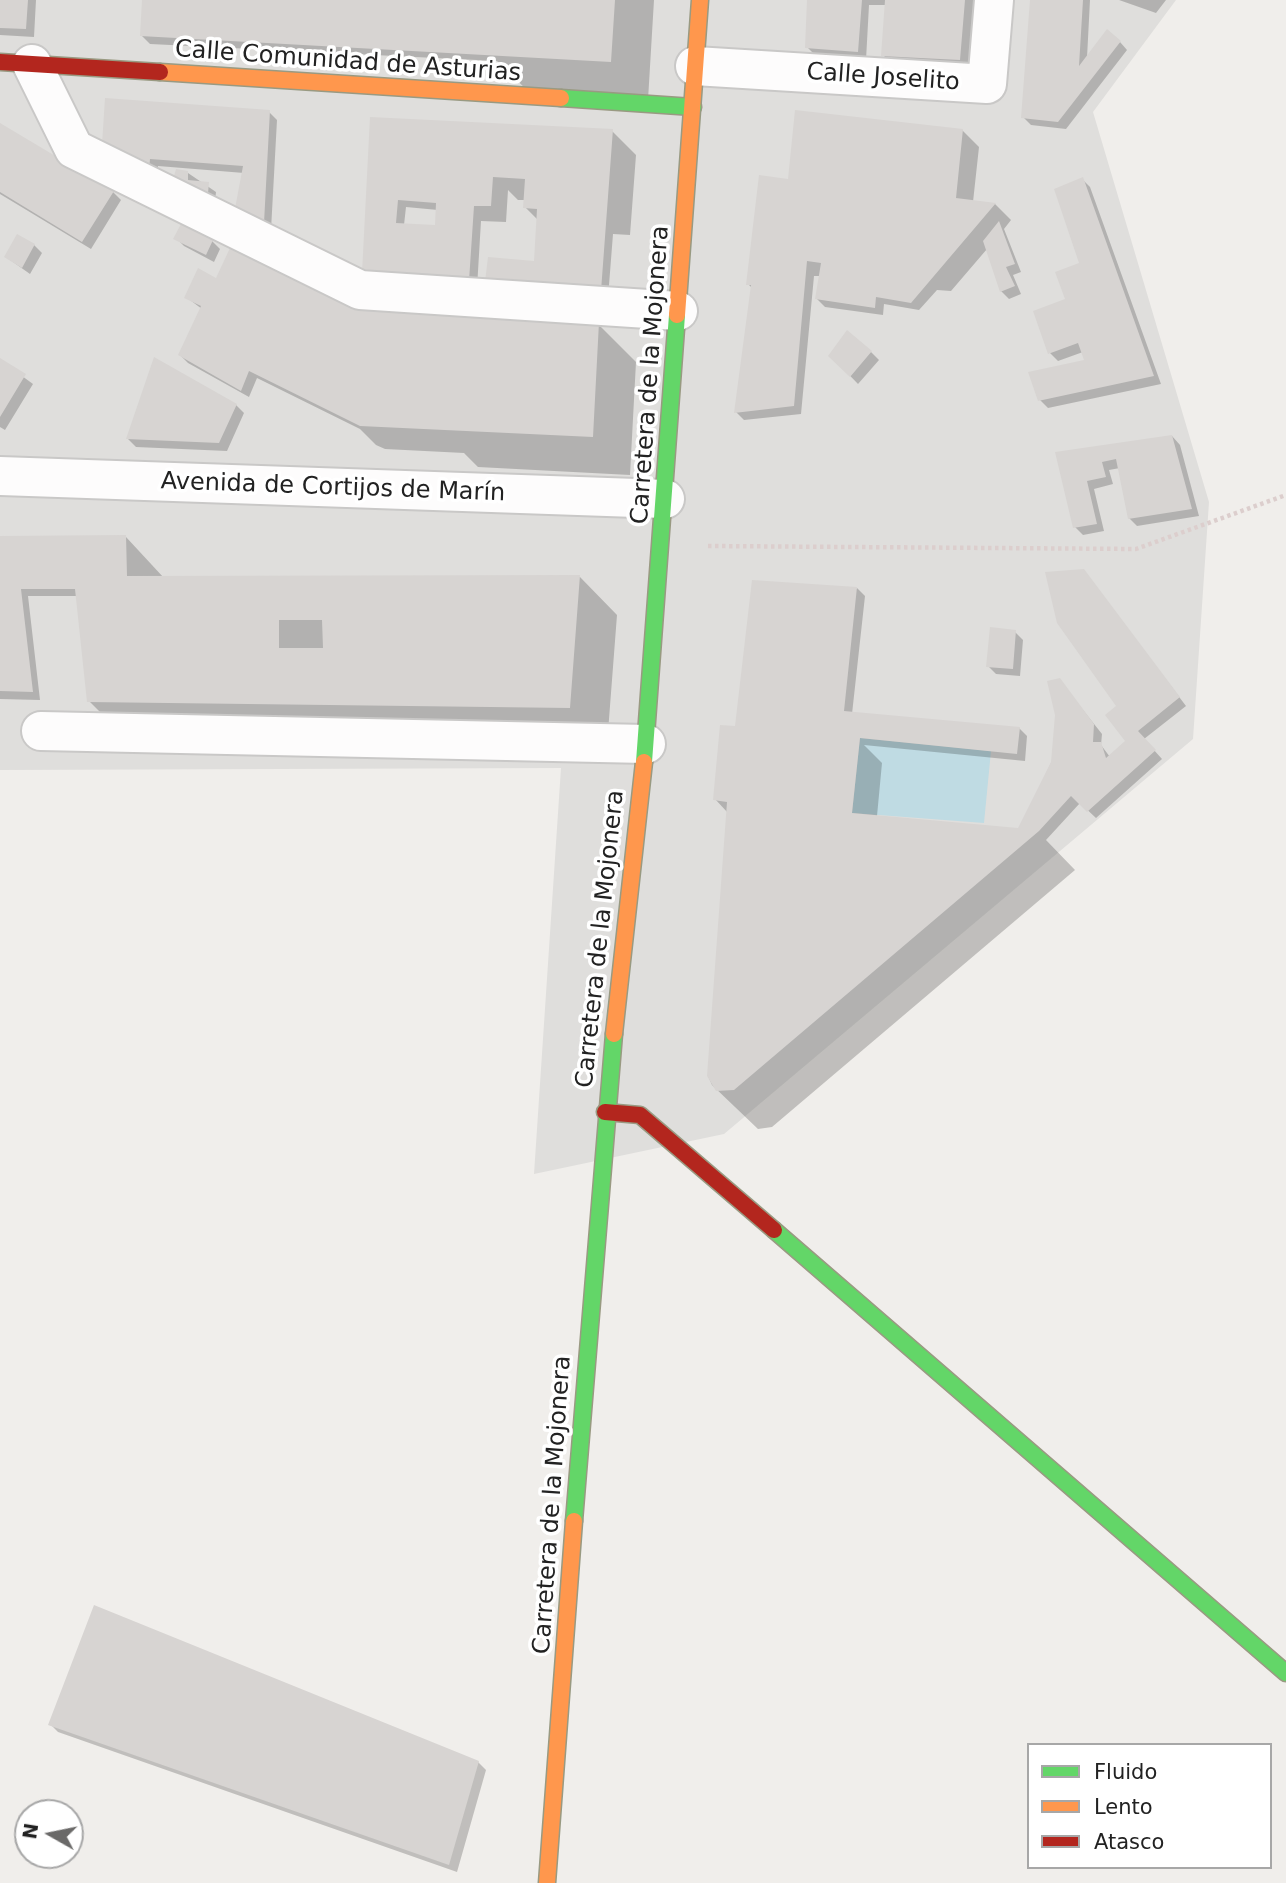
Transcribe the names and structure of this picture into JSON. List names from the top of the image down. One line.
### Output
{"streets":{"street":["Calle Comunidad de Asturias","Calle Joselito","Carretera de la Mojonera","Avenida de Cortijos de Marín"]},"crossings":[["Calle Comunidad de Asturias","Carretera de la Mojonera"],["Calle Joselito","Carretera de la Mojonera"],["Carretera de la Mojonera","Avenida de Cortijos de Marín"]],"legend":["Fluido","Lento","Atasco"],"north":"left"}
